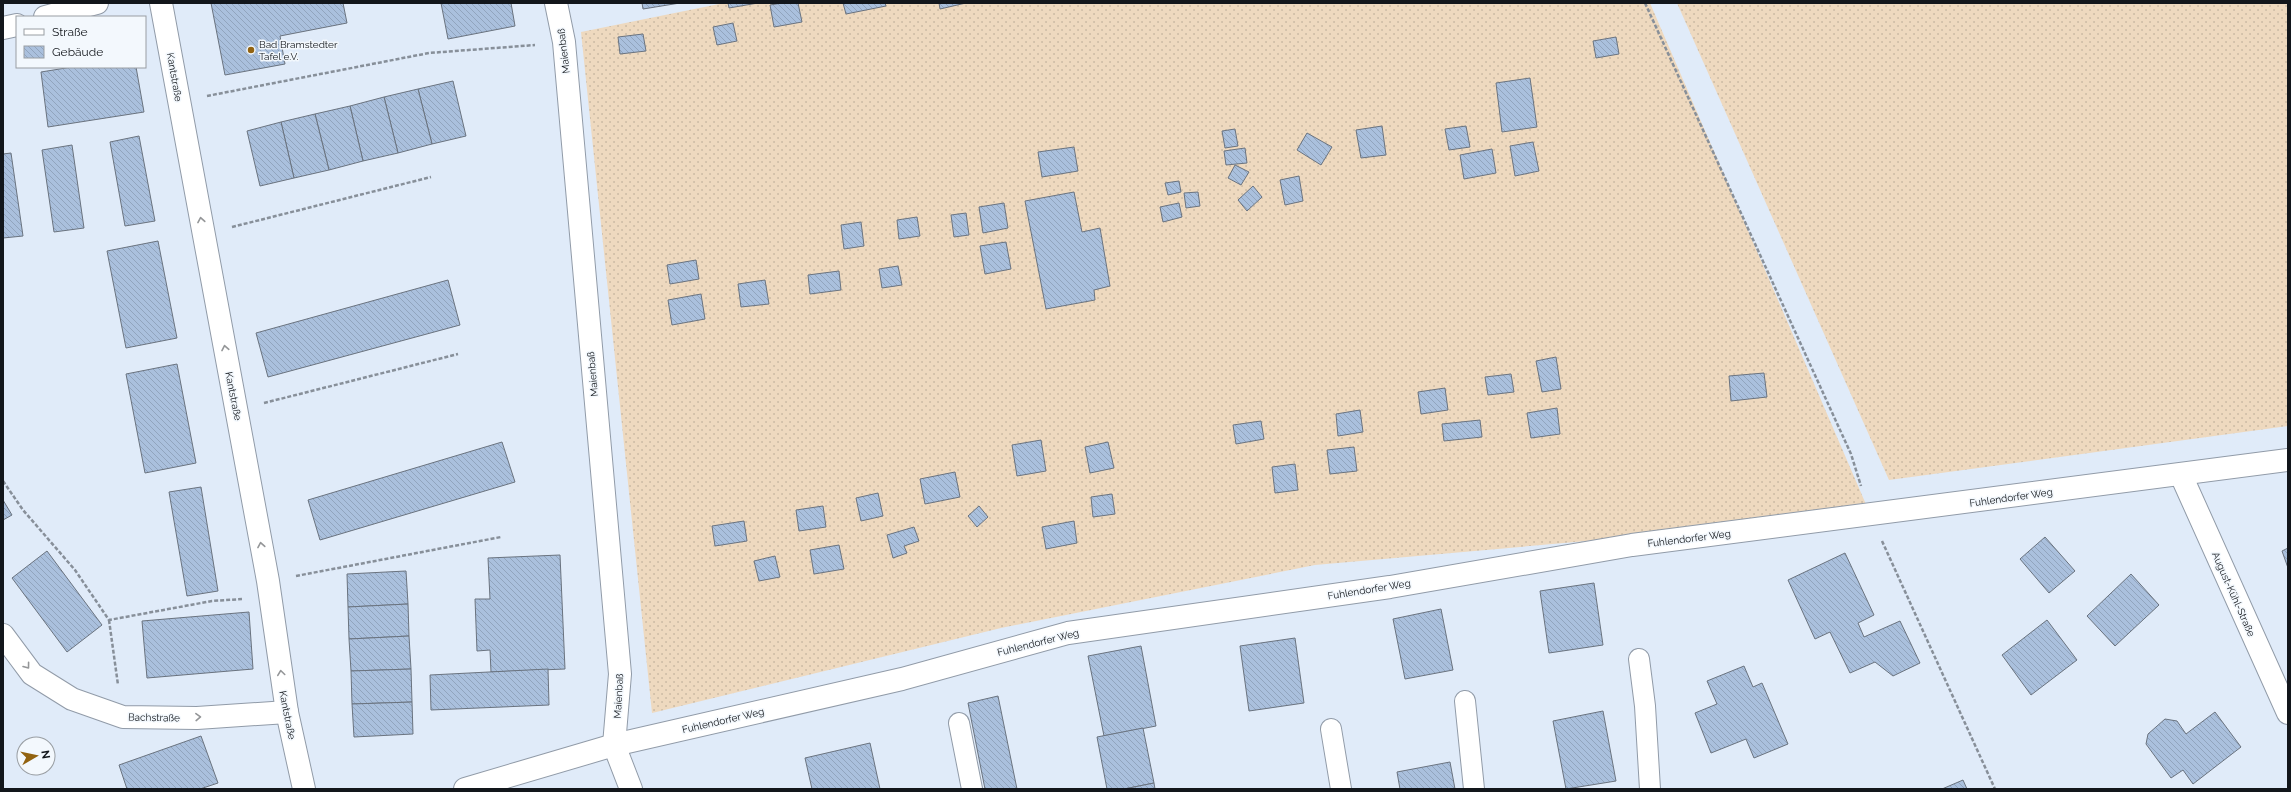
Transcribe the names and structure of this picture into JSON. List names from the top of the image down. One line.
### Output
{"streets":{"street":["Maienbaß","Kantstraße","Fuhlendorfer Weg","August-Kühl-Straße","Bachstraße"]},"crossings":[["Maienbaß","Fuhlendorfer Weg"],["Kantstraße","Bachstraße"],["Fuhlendorfer Weg","August-Kühl-Straße"]],"one_way":["Kantstraße","Bachstraße"],"places":["Bad Bramstedter Tafel e.V."],"legend":["Straße","Gebäude"],"north":"right"}
